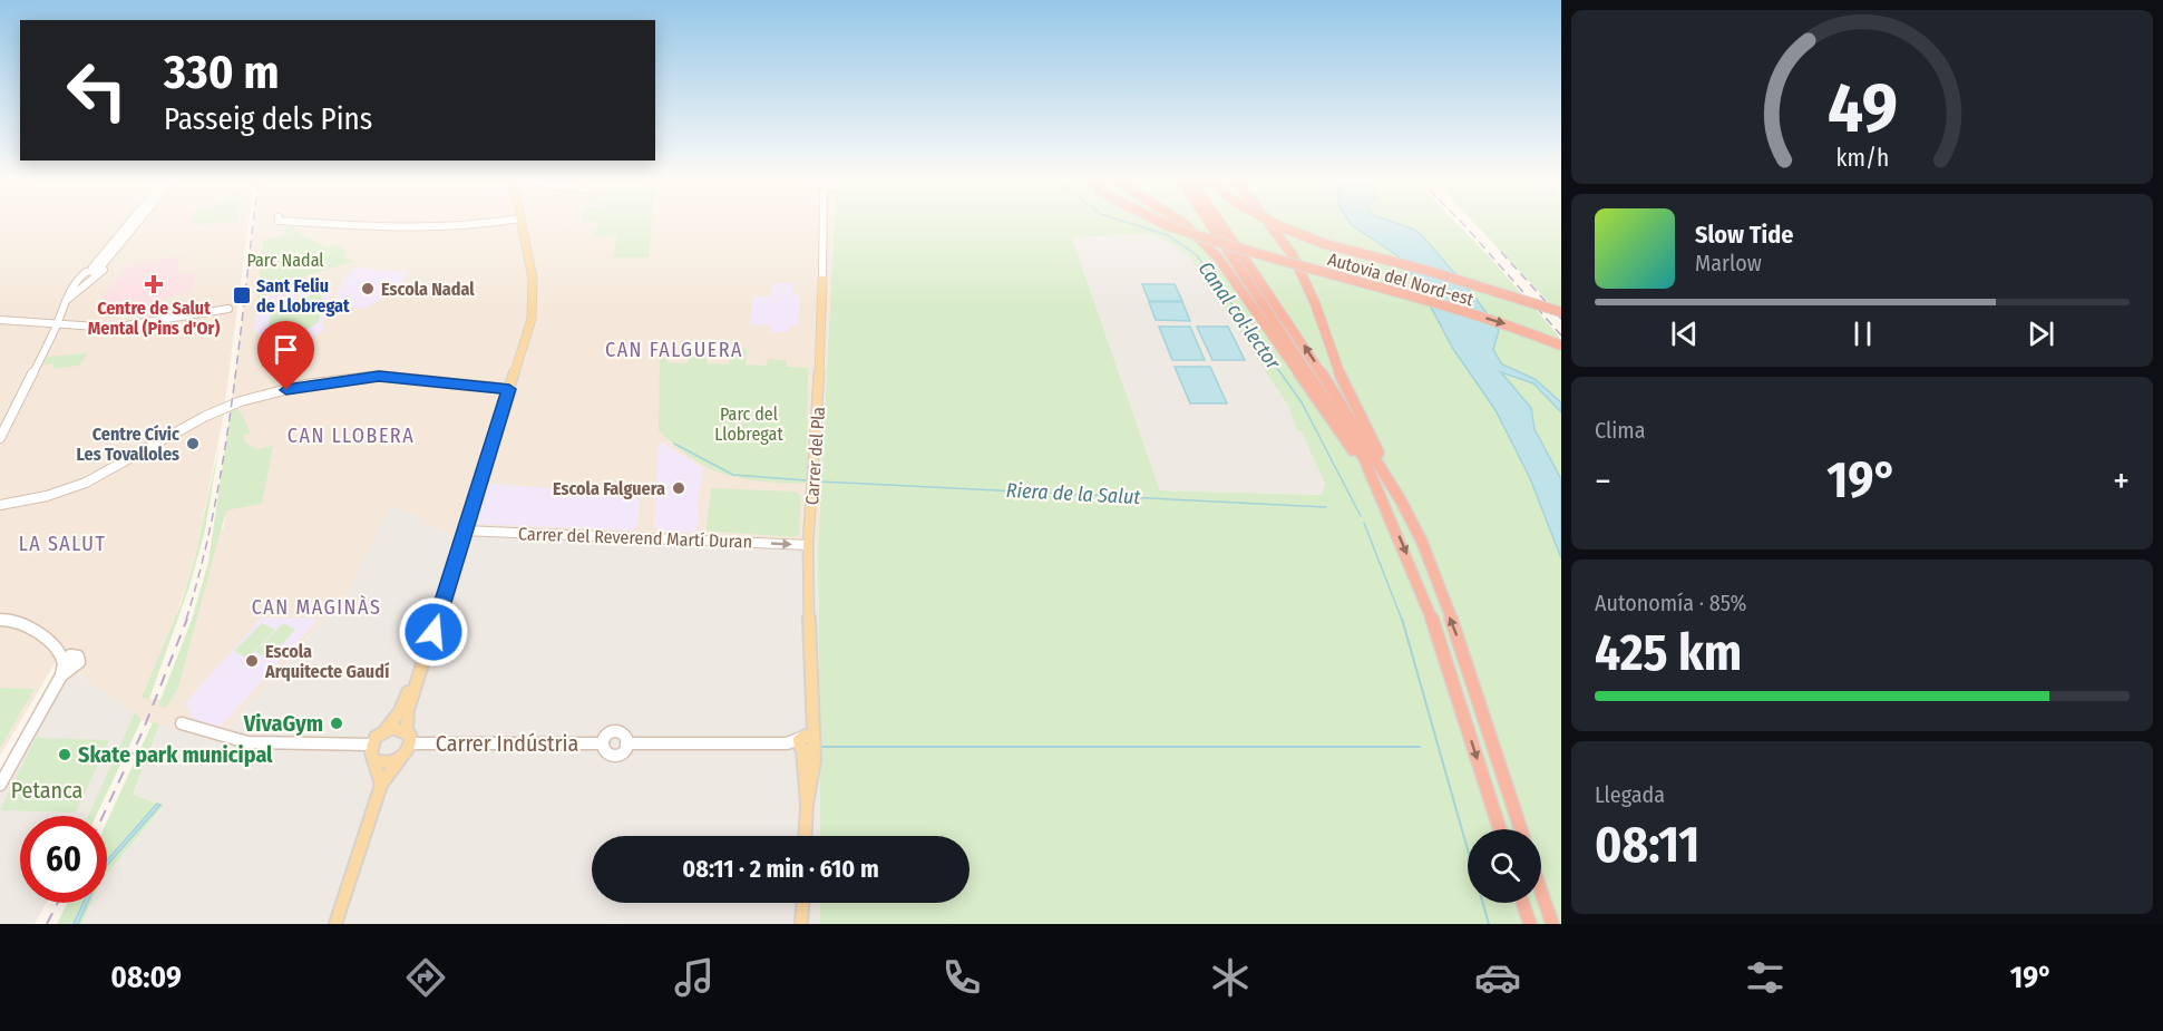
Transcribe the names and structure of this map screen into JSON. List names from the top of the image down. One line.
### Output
{"streets":{"highway":["Autovia del Nord-est"],"main road":["Carrer del Pla"],"street":["Carrer del Reverend Martí Duran","Carrer Indústria"]},"crossings":[["Carrer del Pla","Carrer del Reverend Martí Duran"],["Carrer del Pla","Carrer Indústria"]],"one_way":["Carrer del Reverend Martí Duran"],"districts":["CAN FALGUERA","CAN LLOBERA","LA SALUT","CAN MAGINÀS"],"water":["Canal col·lector","Riera de la Salut"],"parks":["Parc Nadal","Parc del Llobregat","Petanca"],"places":{"health":["Centre de Salut Mental (Pins d'Or)"],"other":["Escola Nadal","Centre Cívic Les Tovalloles","Escola Falguera","Escola Arquitecte Gaudí","VivaGym","Skate park municipal"],"transit":["Sant Feliu de Llobregat"]},"page":{"turn":["330 m","Passeig dels Pins"],"song":["Slow Tide","Marlow"],"tile":["Clima",["Autonomía · 85%","425 km"],["Llegada","08:11"]],"heat":["−","19°","+"],"limit":"60","trip":"08:11 · 2 min · 610 m","tabs":["08:09","19°"],"gauge":["49","km/h"]}}
